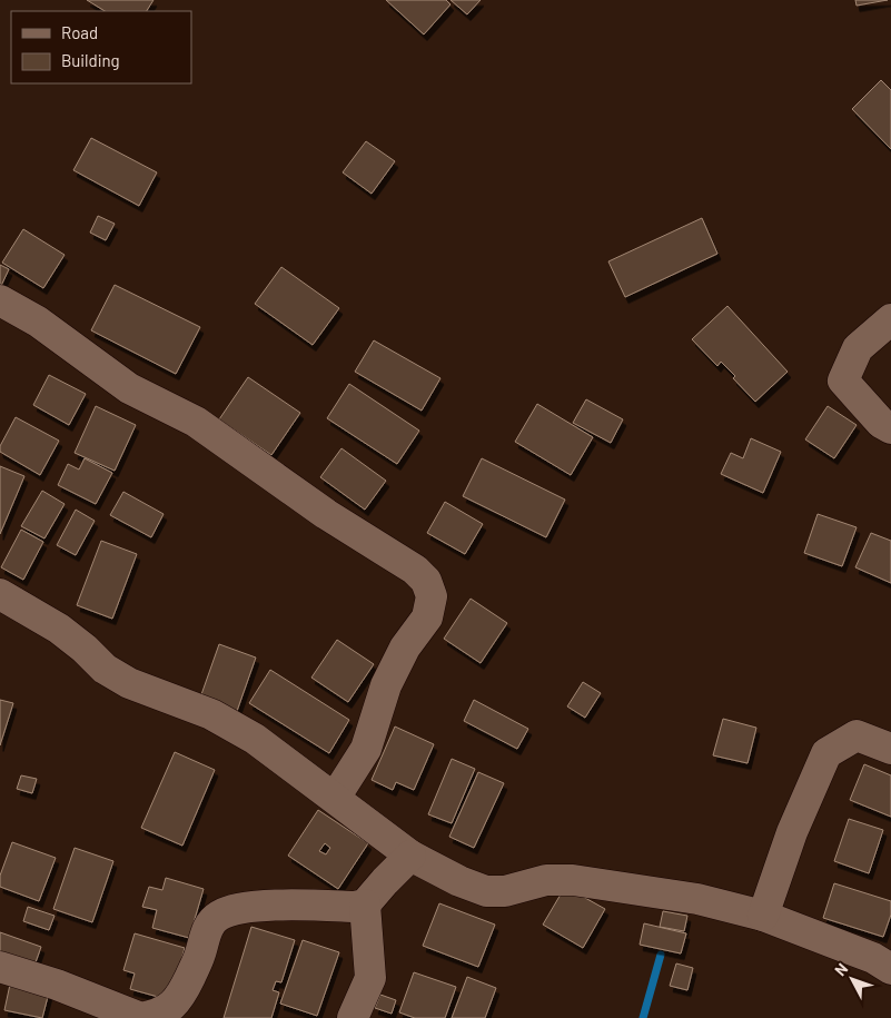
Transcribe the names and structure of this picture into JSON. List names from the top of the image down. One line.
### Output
{"legend":["Road","Building"],"north":"top left"}
